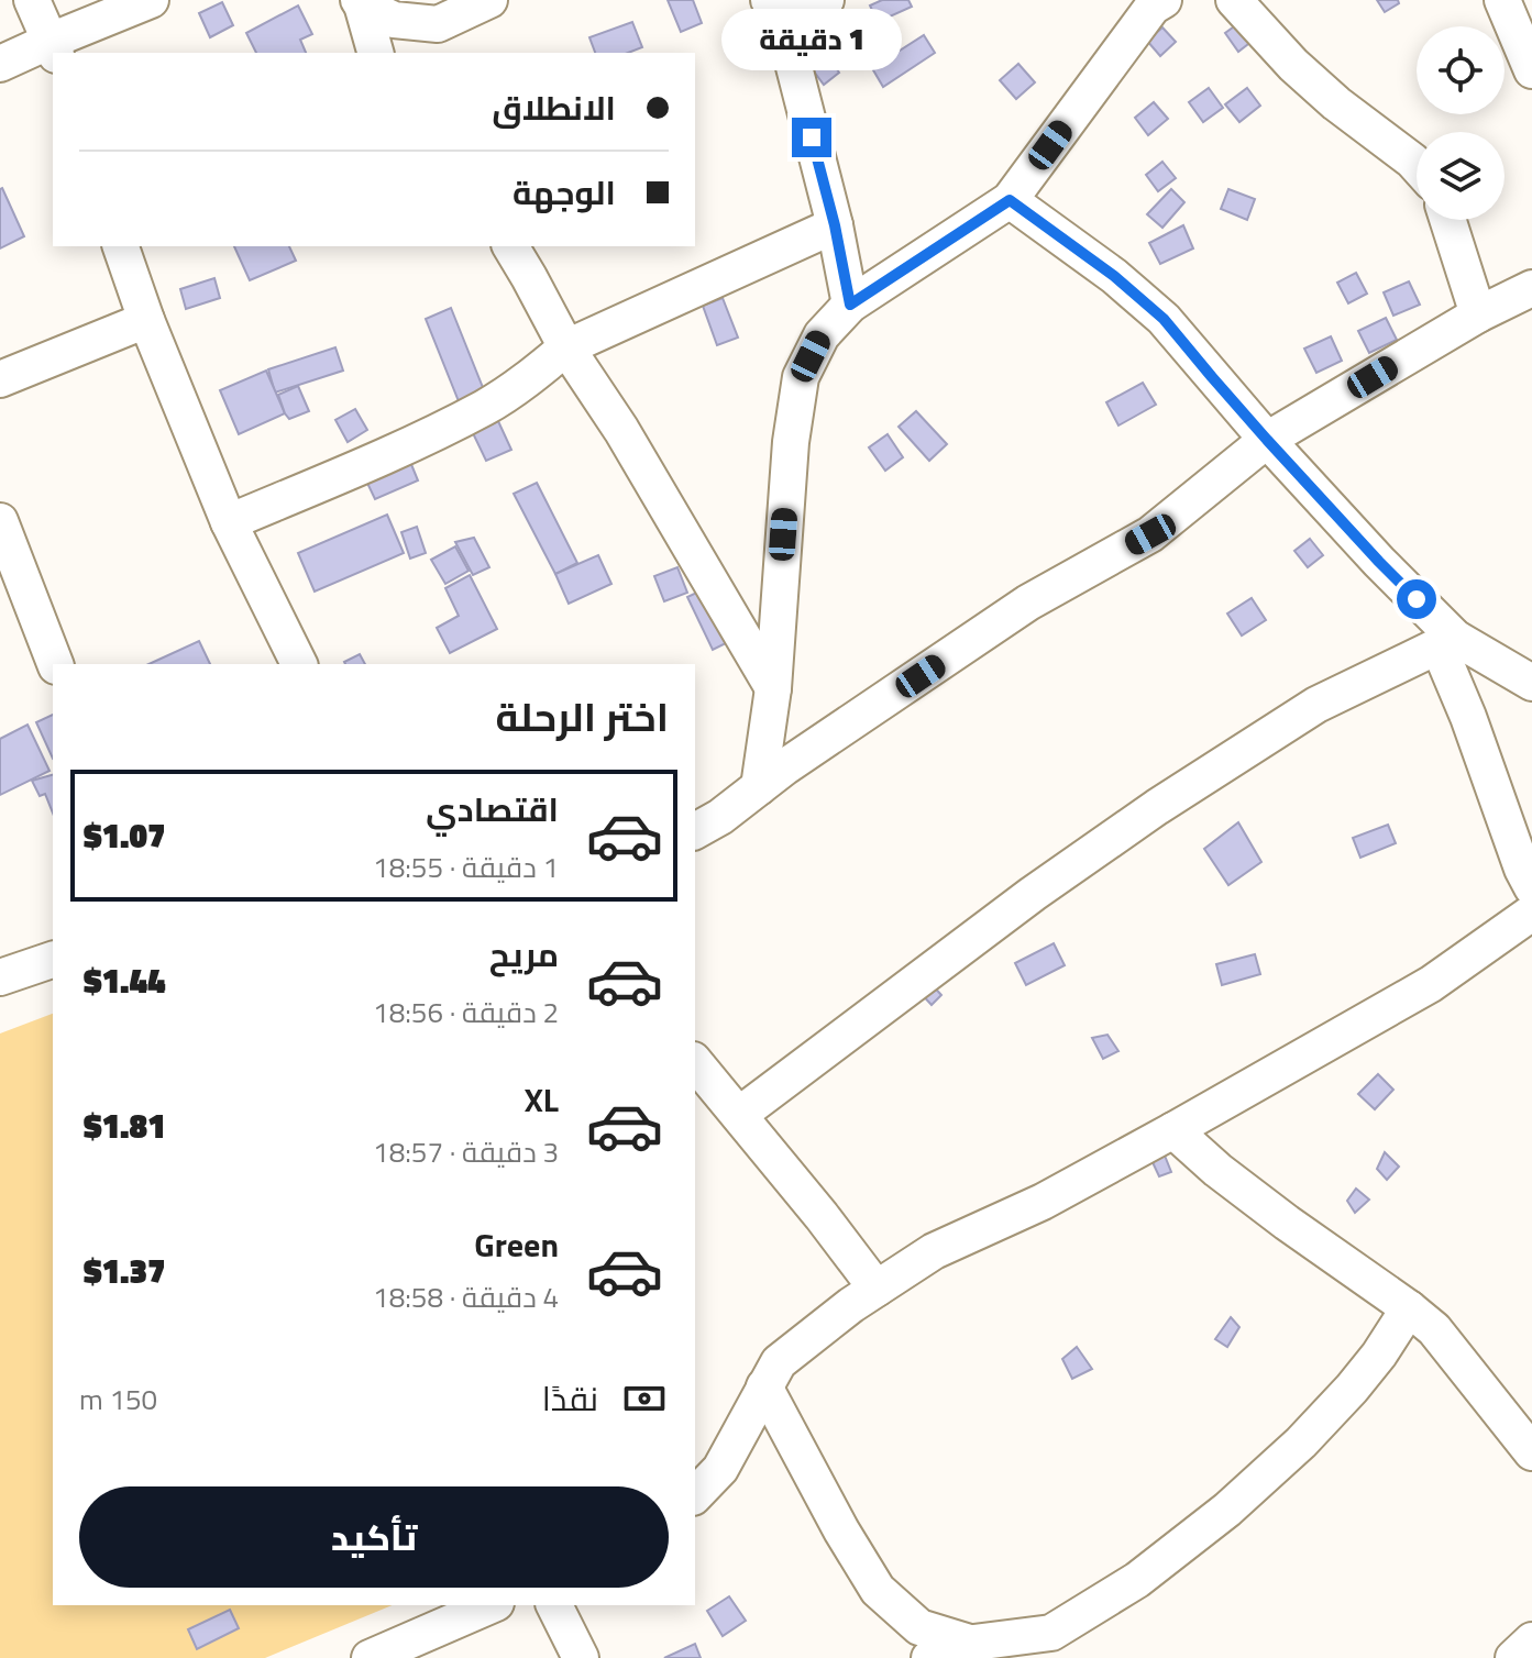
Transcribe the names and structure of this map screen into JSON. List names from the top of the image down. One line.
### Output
{"page":{"bubble":"1 دقيقة","banner":["الانطلاق","الوجهة"],"heading":"اختر الرحلة","list":[{"name":"اقتصادي","note":"1 دقيقة · 18:55","value":"$1.07"},{"name":"مريح","note":"2 دقيقة · 18:56","value":"$1.44"},{"name":"XL","note":"3 دقيقة · 18:57","value":"$1.81"},{"name":"Green","note":"4 دقيقة · 18:58","value":"$1.37"}],"pay":["نقدًا","150 m"],"buttons":"تأكيد"}}
